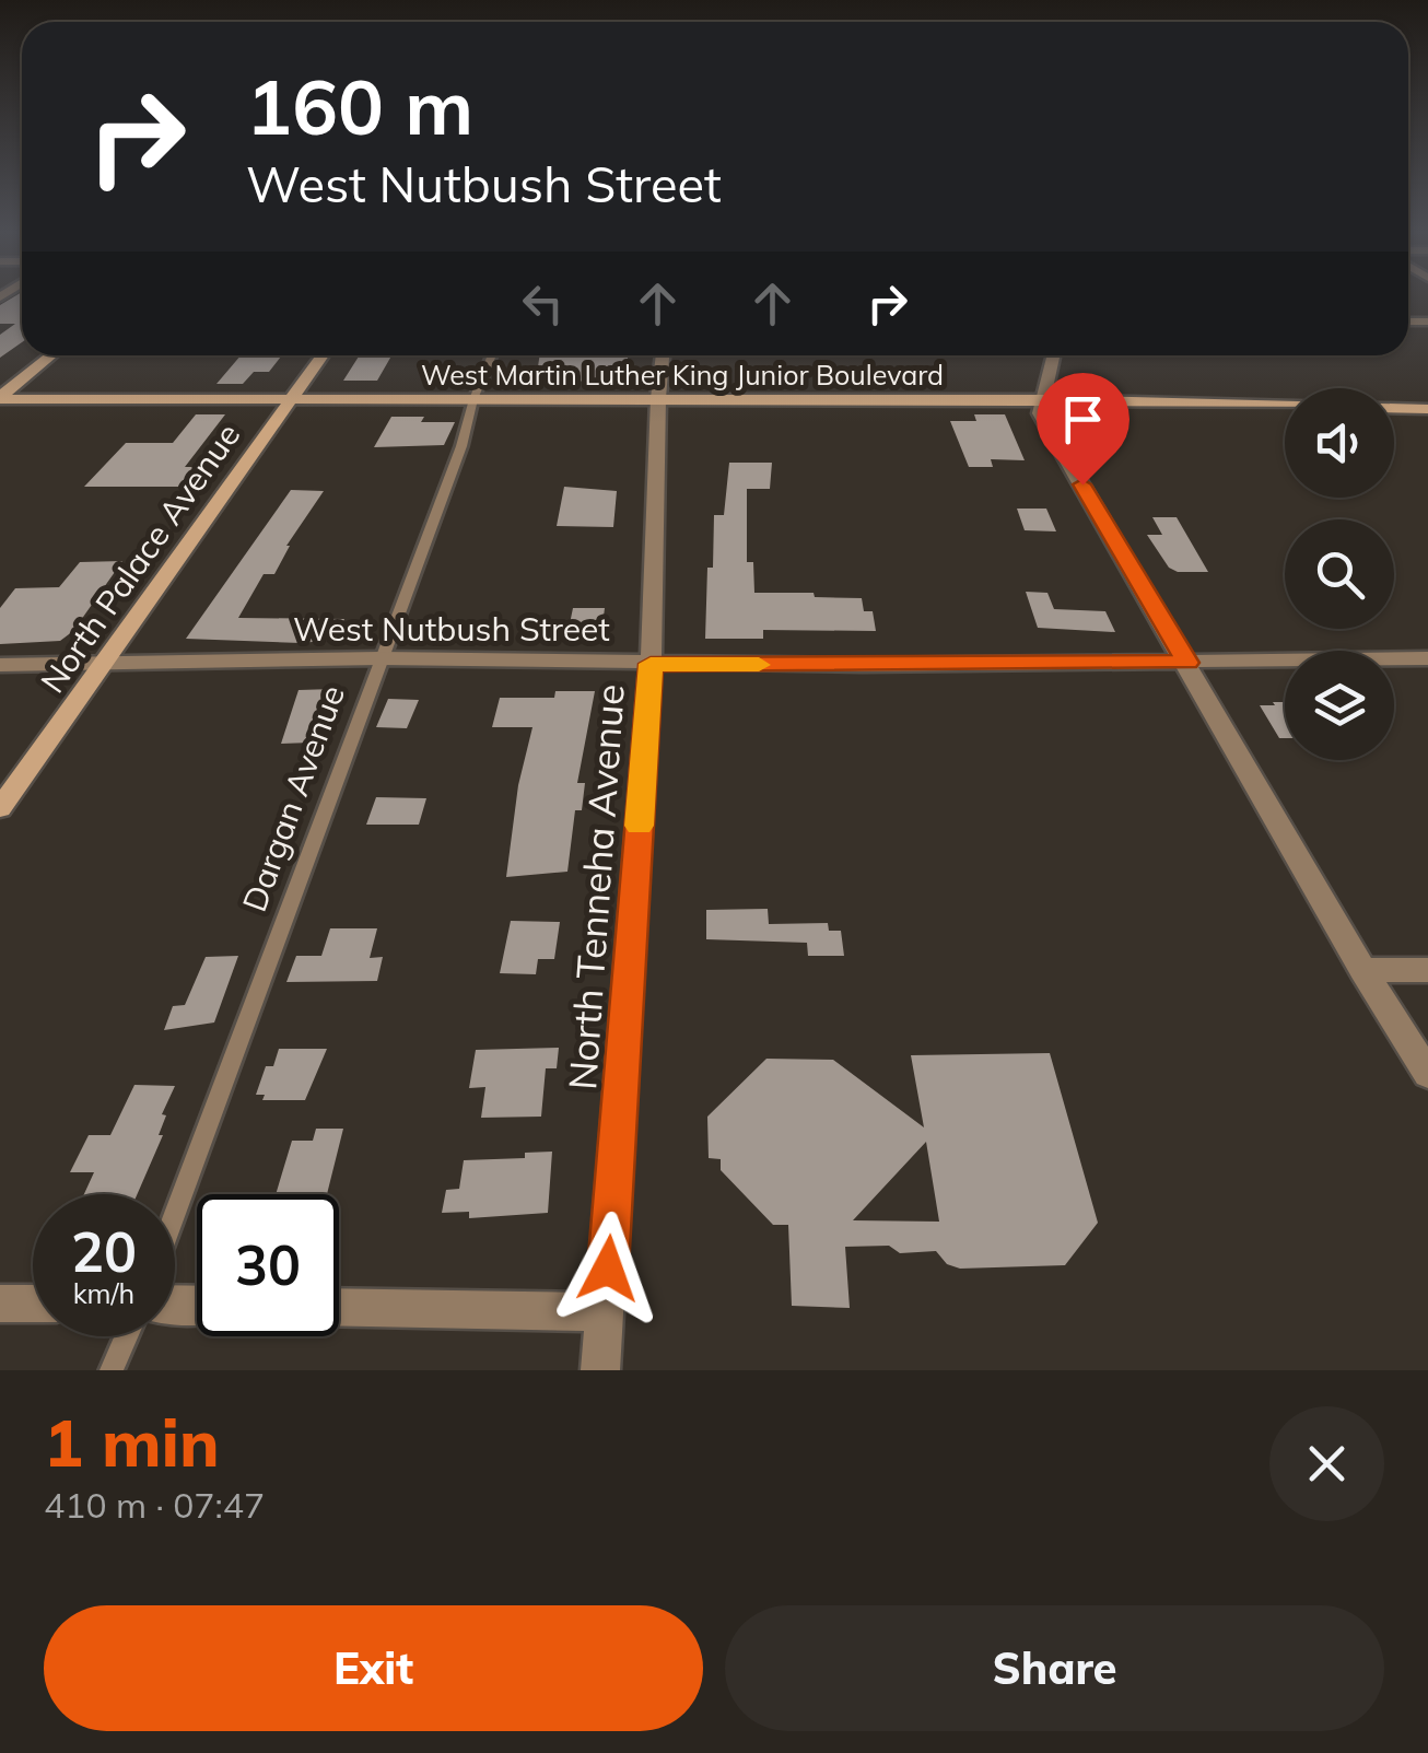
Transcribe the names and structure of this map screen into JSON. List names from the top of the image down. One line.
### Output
{"streets":{"main road":["West Martin Luther King Junior Boulevard","North Palace Avenue"],"street":["West Nutbush Street","North Tenneha Avenue"],"lane":["Dargan Avenue"]},"crossings":[["West Martin Luther King Junior Boulevard","North Palace Avenue"],["West Martin Luther King Junior Boulevard","Dargan Avenue"],["West Martin Luther King Junior Boulevard","North Tenneha Avenue"],["North Palace Avenue","West Nutbush Street"],["West Nutbush Street","Dargan Avenue"],["West Nutbush Street","North Tenneha Avenue"]],"page":{"turn":["160 m","West Nutbush Street"],"speed":"20 km/h","limit":"30","heading":["1 min","410 m · 07:47"],"buttons":["Exit","Share"]}}
